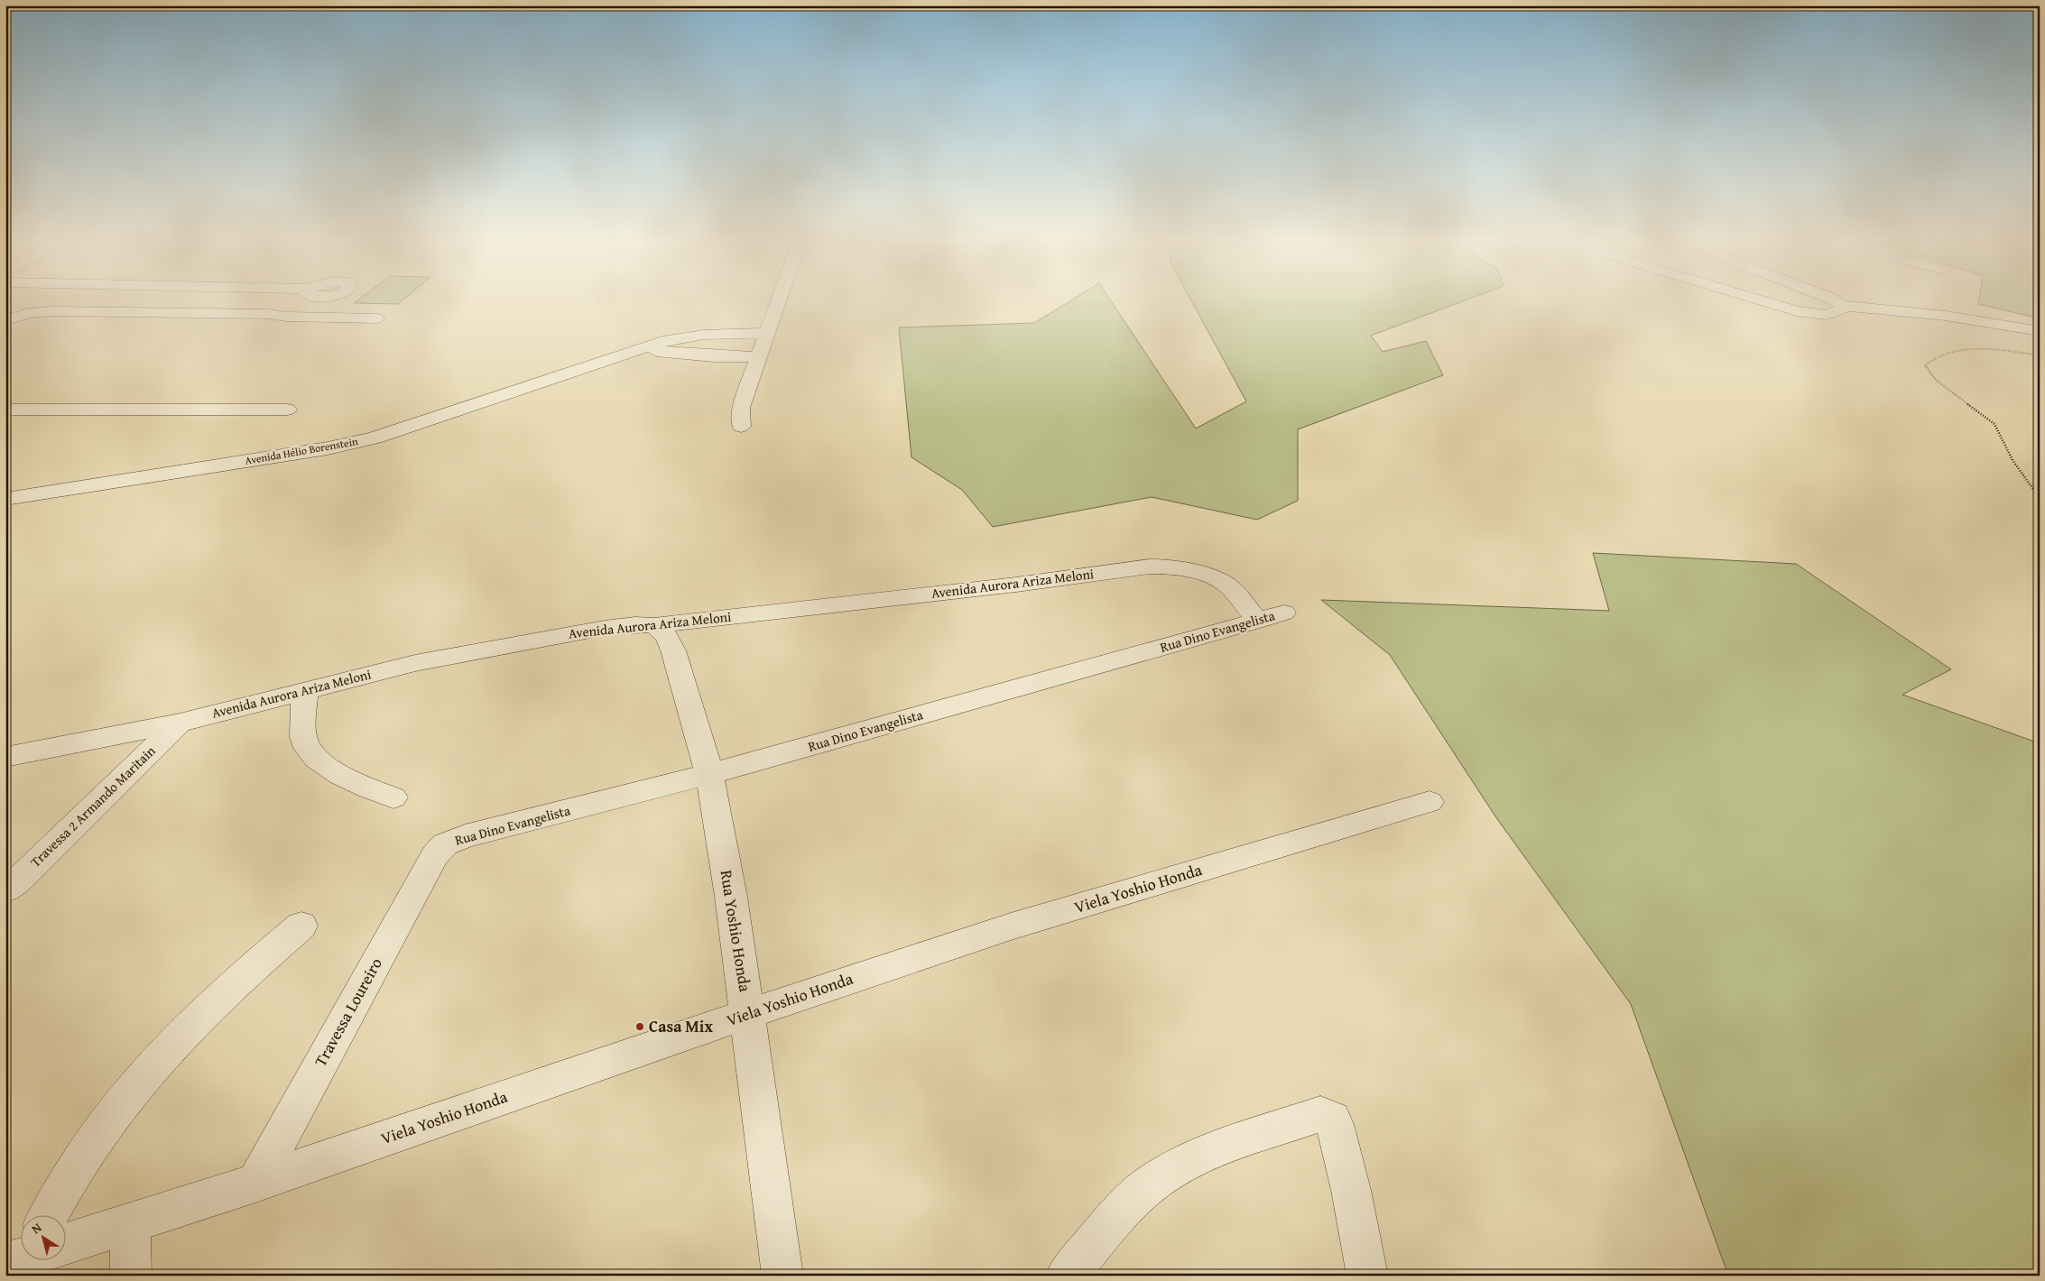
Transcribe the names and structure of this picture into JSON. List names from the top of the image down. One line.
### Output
{"streets":{"street":["Avenida Hélio Borenstein","Avenida Aurora Ariza Meloni","Rua Dino Evangelista","Travessa 2 Armando Maritain","Viela Yoshio Honda","Rua Yoshio Honda","Travessa Loureiro"]},"crossings":[["Avenida Aurora Ariza Meloni","Rua Dino Evangelista"],["Avenida Aurora Ariza Meloni","Travessa 2 Armando Maritain"],["Avenida Aurora Ariza Meloni","Rua Yoshio Honda"],["Rua Dino Evangelista","Rua Yoshio Honda"],["Rua Dino Evangelista","Travessa Loureiro"],["Viela Yoshio Honda","Rua Yoshio Honda"],["Viela Yoshio Honda","Travessa Loureiro"]],"places":["Casa Mix"],"north":"top left"}
